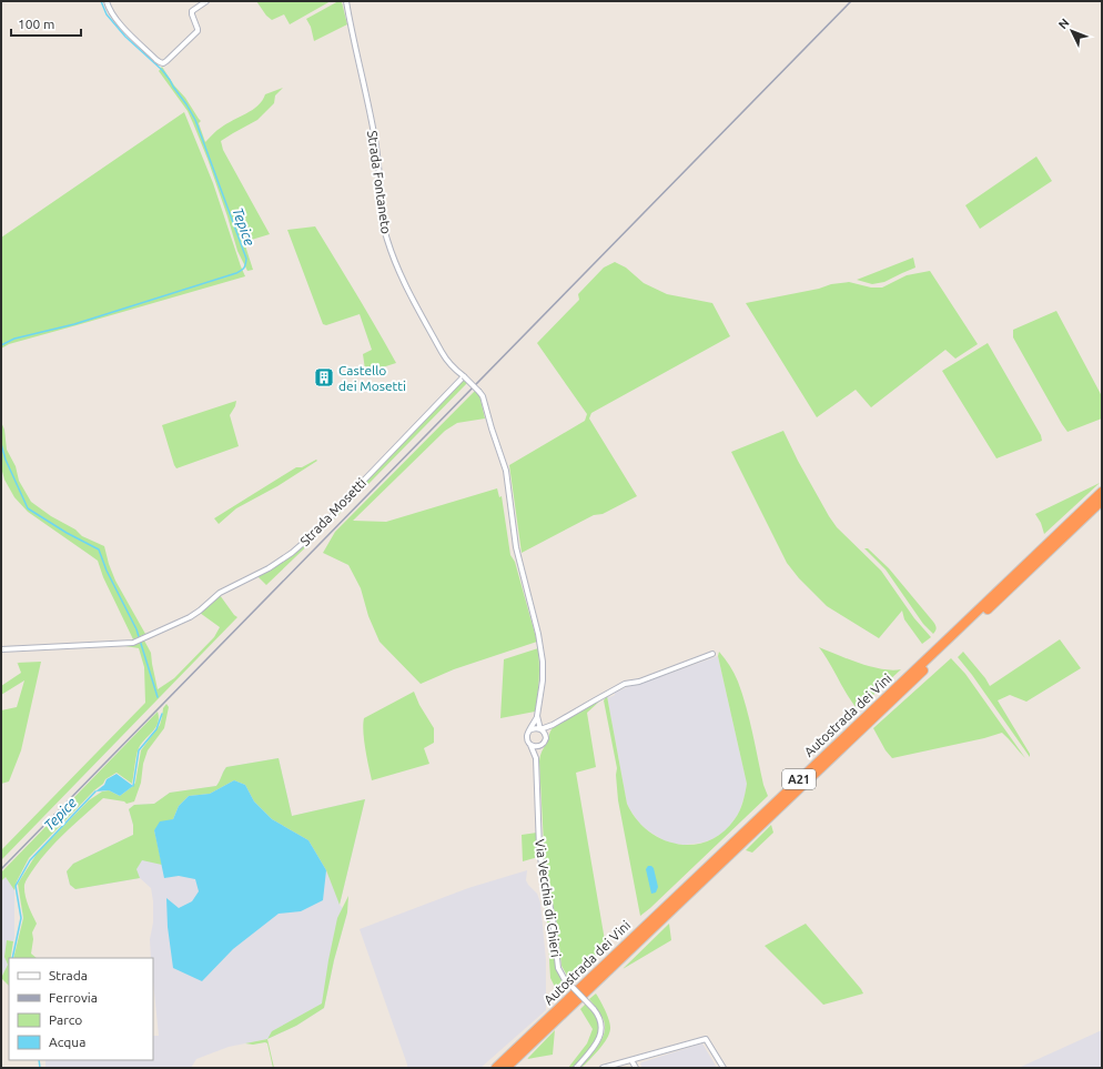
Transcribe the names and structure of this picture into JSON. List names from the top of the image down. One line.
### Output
{"streets":{"highway":["Autostrada dei Vini","A21"],"street":["Strada Fontaneto","Strada Mosetti","Via Vecchia di Chieri"]},"crossings":[["Strada Fontaneto","Strada Mosetti"]],"water":["Tepice"],"places":{"building":["Castello dei Mosetti"]},"legend":["Strada","Ferrovia","Parco","Acqua"],"scale_bar":"100 m","north":"top left"}
